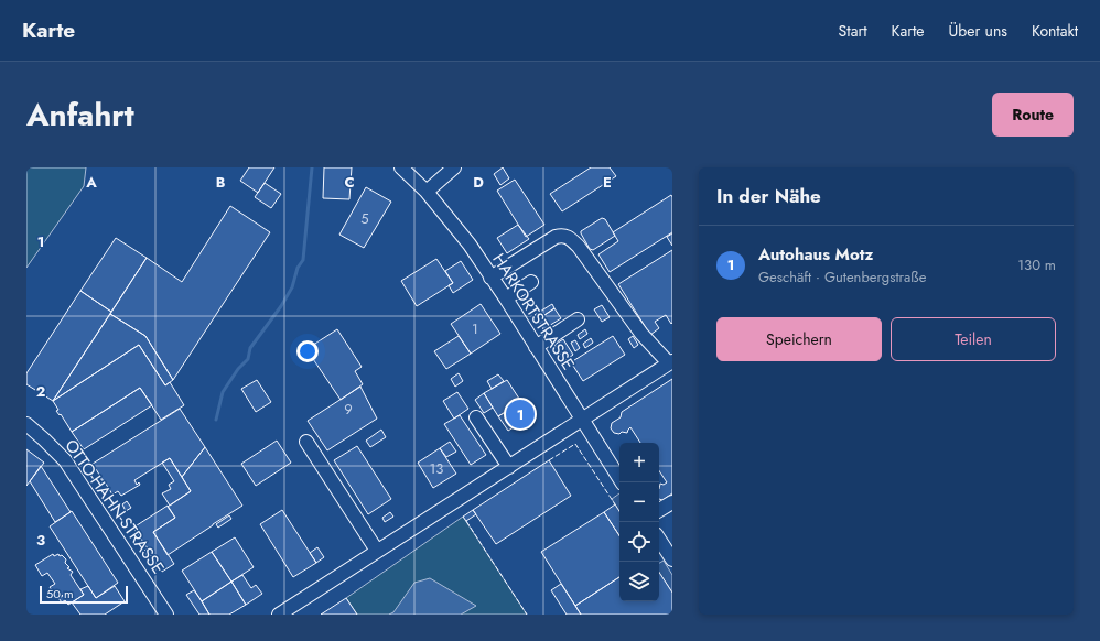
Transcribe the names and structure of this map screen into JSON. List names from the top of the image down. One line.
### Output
{"streets":{"street":["HARKORTSTRASSE","OTTO-HAHN-STRASSE"]},"house_numbers":["5","1","9","13"],"scale_bar":"50 m","page":{"header":"Karte","nav":["Start","Karte","Über uns","Kontakt"],"title":"Anfahrt","buttons":["Route",["Speichern","Teilen"]],"heading":"In der Nähe","list":[{"mark":"1","name":"Autohaus Motz","note":"Geschäft · Gutenbergstraße","value":"130 m"}],"pins":"1","map_buttons":["+","−"],"scale":"50 m"},"grid":{"columns":["A","B","C","D","E"],"rows":["1","2","3"]}}
